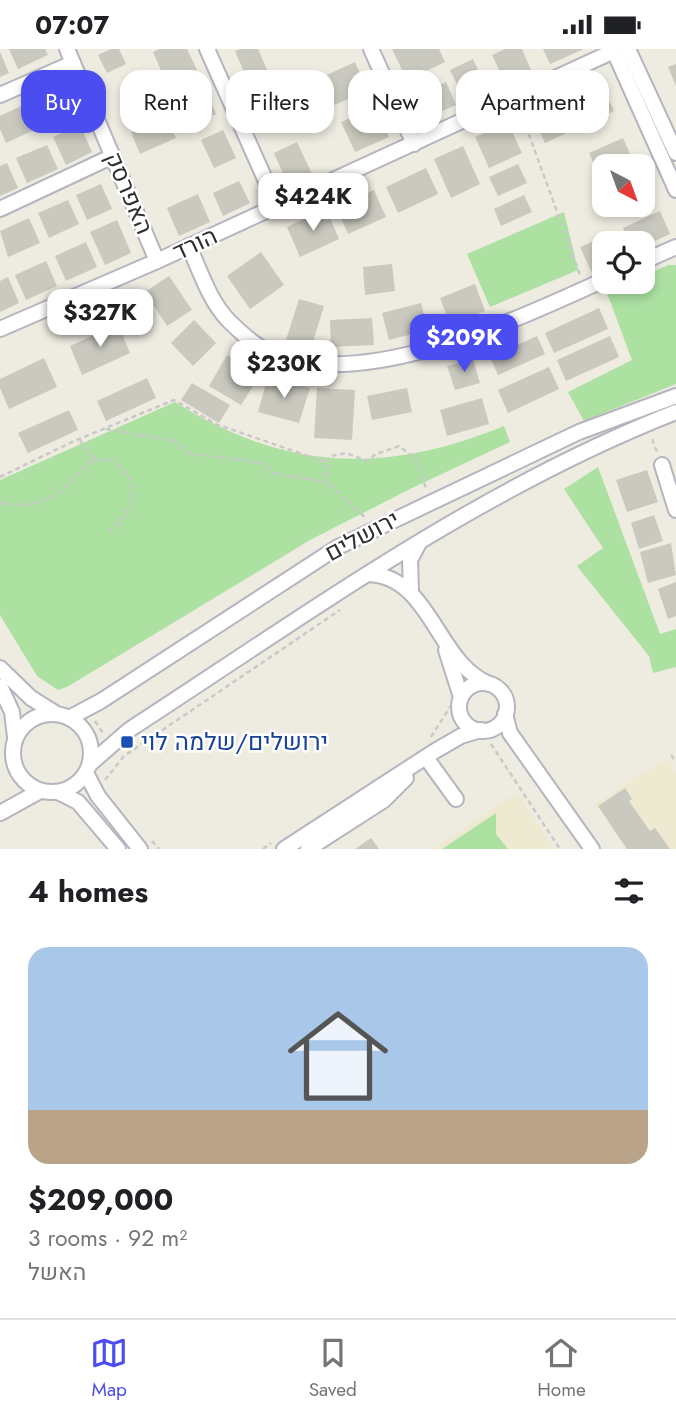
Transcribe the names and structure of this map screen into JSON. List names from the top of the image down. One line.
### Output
{"streets":{"street":["האפרסק","הורד","ירושלים"]},"crossings":[["האפרסק","הורד"]],"places":{"transit":["ירושלים/שלמה לוי"]},"north":"bottom right","page":{"status":"07:07","chip":["Buy","Rent","Filters","New","Apartment"],"price":["$424K","$327K","$209K","$230K"],"heading":"4 homes","list":[{"name":"$209,000","note":"3 rooms · 92 m² · האשל"}],"tabs":["Map","Saved","Home"]}}
